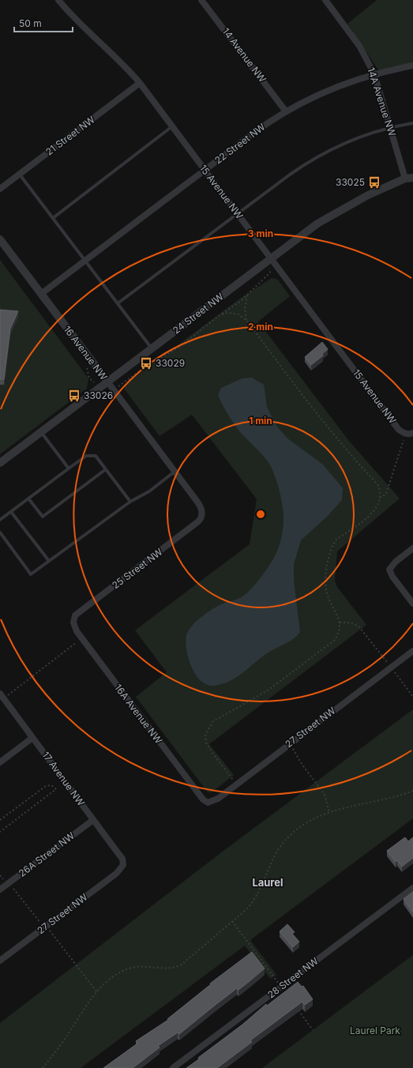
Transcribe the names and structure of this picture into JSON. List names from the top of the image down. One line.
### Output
{"streets":{"street":["14 Avenue NW","14A Avenue NW","21 Street NW","22 Street NW","15 Avenue NW","24 Street NW","16 Avenue NW","25 Street NW","16A Avenue NW","27 Street NW","17 Avenue NW","26A Street NW","28 Street NW"]},"crossings":[["14 Avenue NW","22 Street NW"],["14A Avenue NW","22 Street NW"],["14A Avenue NW","24 Street NW"],["21 Street NW","15 Avenue NW"],["22 Street NW","15 Avenue NW"],["22 Street NW","16 Avenue NW"],["15 Avenue NW","24 Street NW"],["24 Street NW","16 Avenue NW"],["16 Avenue NW","25 Street NW"],["25 Street NW","16A Avenue NW"],["16A Avenue NW","27 Street NW"],["27 Street NW","17 Avenue NW"],["17 Avenue NW","26A Street NW"]],"districts":["Laurel"],"parks":["Laurel Park"],"places":{"bus stop":["33025","33029","33026"]},"scale_bar":"50 m","rings":["3 min","2 min","1 min"]}
